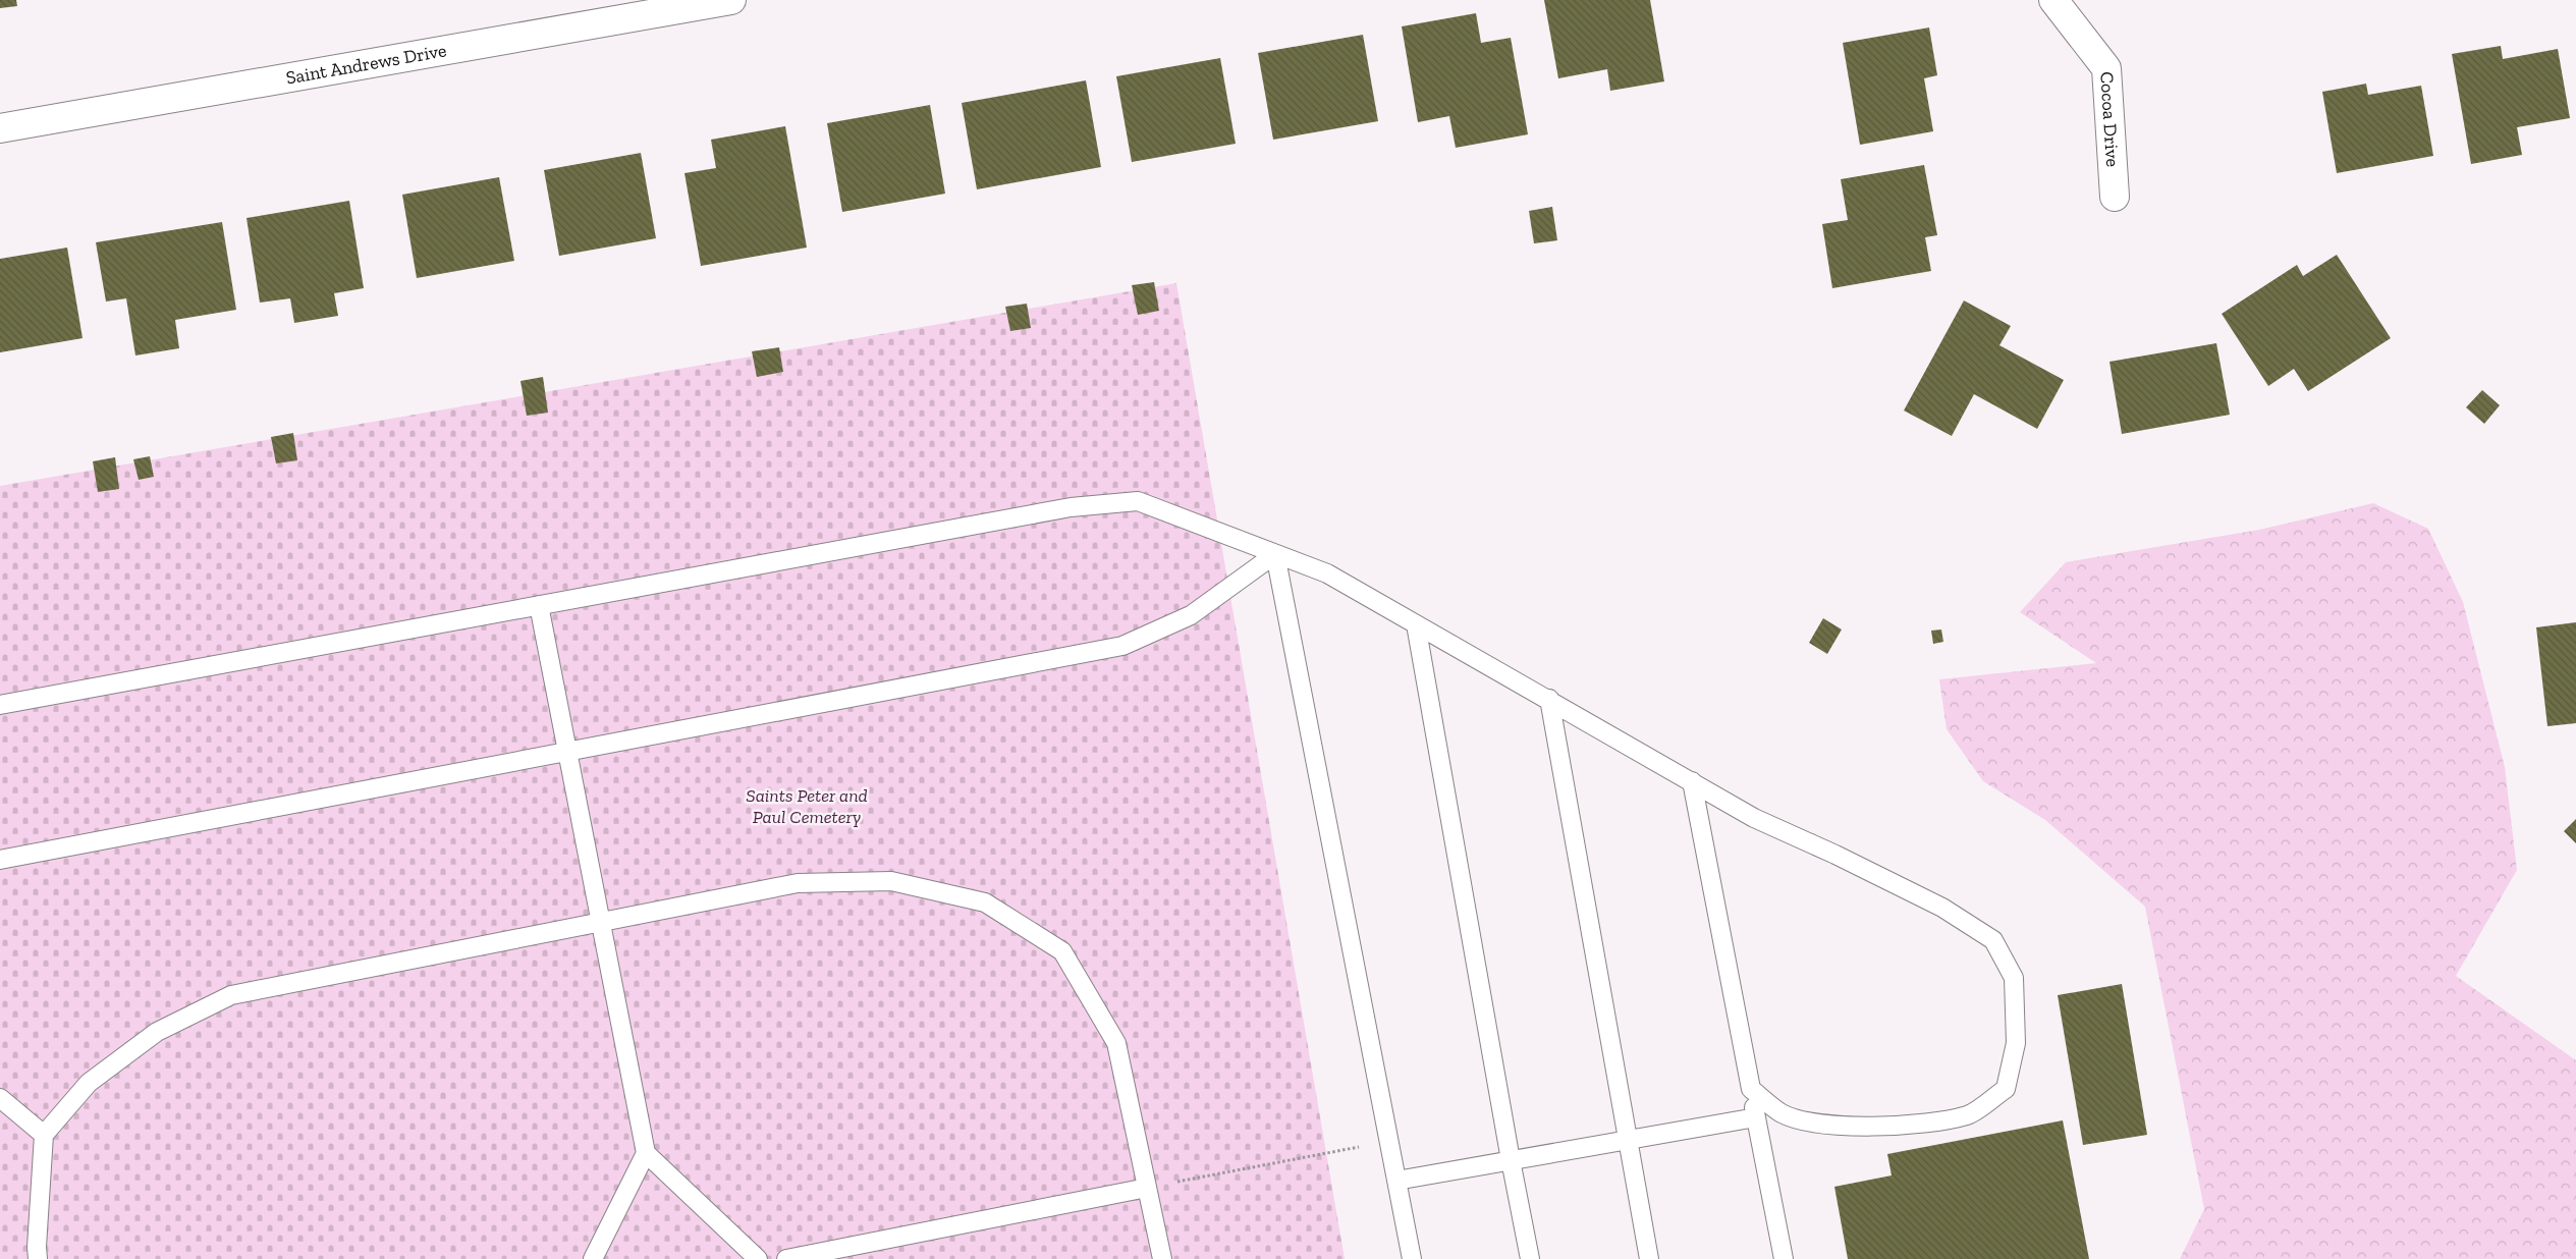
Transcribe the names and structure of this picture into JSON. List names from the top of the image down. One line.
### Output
{"streets":{"street":["Saint Andrews Drive","Cocoa Drive"]},"parks":["Saints Peter and Paul Cemetery"]}
